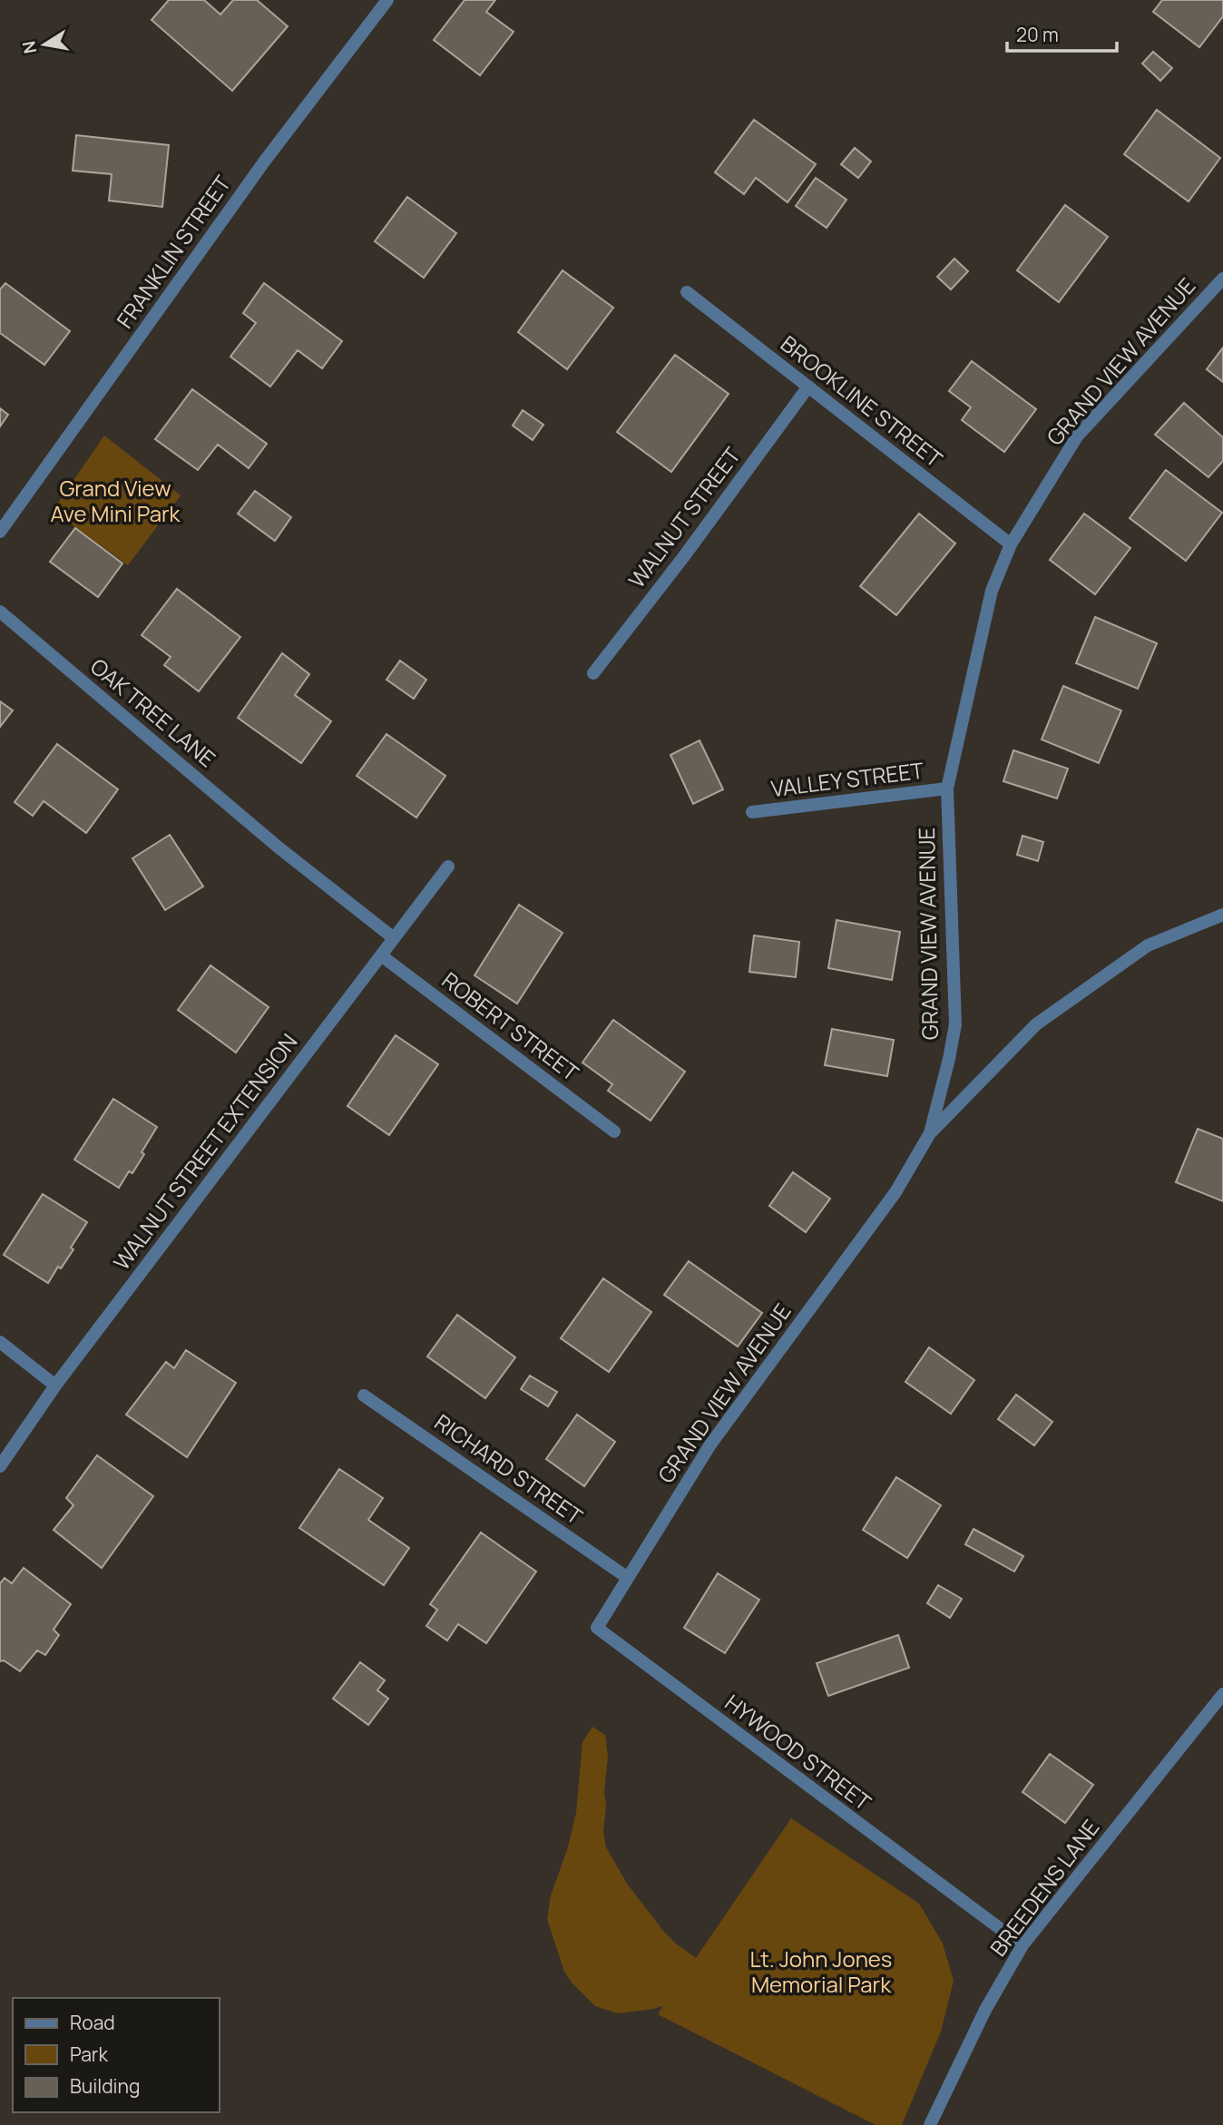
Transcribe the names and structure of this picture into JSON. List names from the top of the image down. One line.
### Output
{"streets":{"street":["FRANKLIN STREET","GRAND VIEW AVENUE","BROOKLINE STREET","WALNUT STREET","OAK TREE LANE","VALLEY STREET","ROBERT STREET","WALNUT STREET EXTENSION","RICHARD STREET","HYWOOD STREET","BREEDENS LANE"]},"crossings":[["GRAND VIEW AVENUE","BROOKLINE STREET"],["GRAND VIEW AVENUE","VALLEY STREET"],["GRAND VIEW AVENUE","RICHARD STREET"],["GRAND VIEW AVENUE","HYWOOD STREET"],["BROOKLINE STREET","WALNUT STREET"],["OAK TREE LANE","WALNUT STREET EXTENSION"],["ROBERT STREET","WALNUT STREET EXTENSION"],["RICHARD STREET","HYWOOD STREET"],["HYWOOD STREET","BREEDENS LANE"]],"parks":["Grand View Ave Mini Park","Lt. John Jones Memorial Park"],"legend":["Road","Park","Building"],"scale_bar":"20 m","north":"left"}
